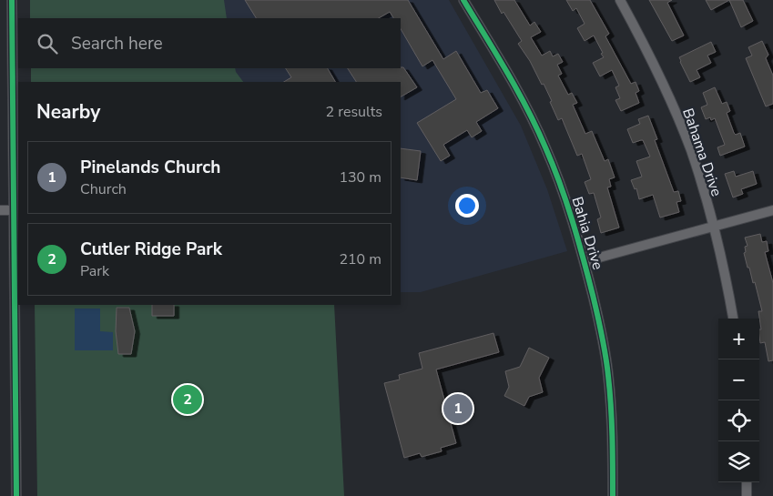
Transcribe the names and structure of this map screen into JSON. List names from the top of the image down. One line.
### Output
{"streets":{"street":["Bahama Drive","Bahia Drive"]},"page":{"search":"Search here","heading":["Nearby","2 results"],"list":[{"mark":"1","name":"Pinelands Church","note":"Church","value":"130 m"},{"mark":"2","name":"Cutler Ridge Park","note":"Park","value":"210 m"}],"map_buttons":["+","−"],"pins":["2","1"]}}
